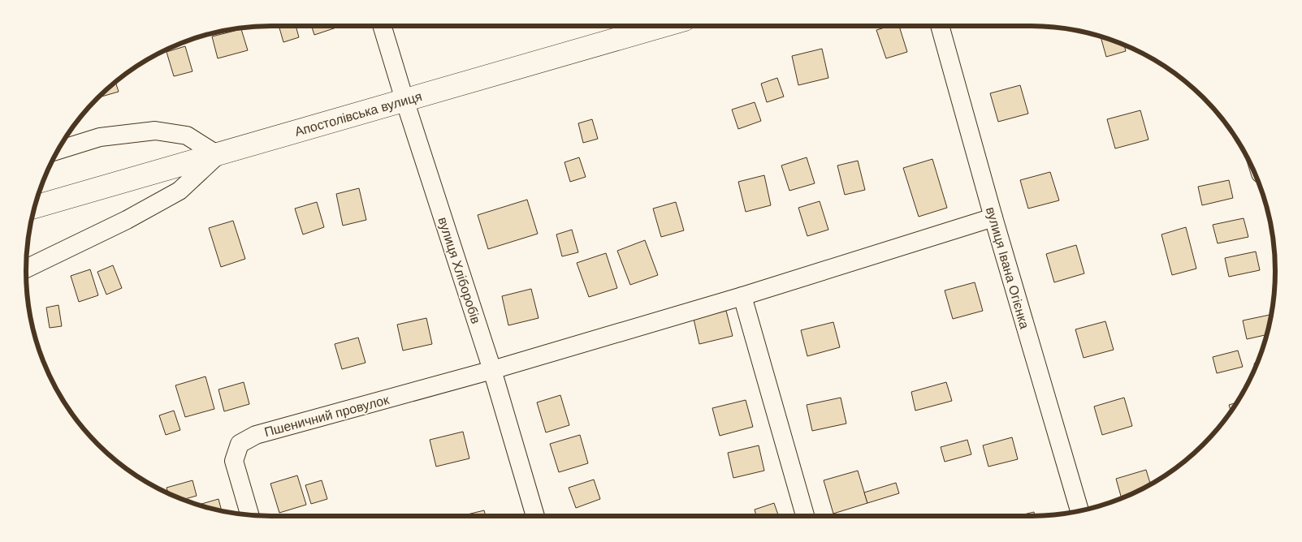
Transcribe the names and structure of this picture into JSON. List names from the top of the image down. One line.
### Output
{"streets":{"street":["Апостолівська вулиця","вулиця Івана Огієнка","вулиця Хліборобів","Пшеничний провулок"]},"crossings":[["Апостолівська вулиця","вулиця Хліборобів"],["вулиця Івана Огієнка","Пшеничний провулок"],["вулиця Хліборобів","Пшеничний провулок"]]}
